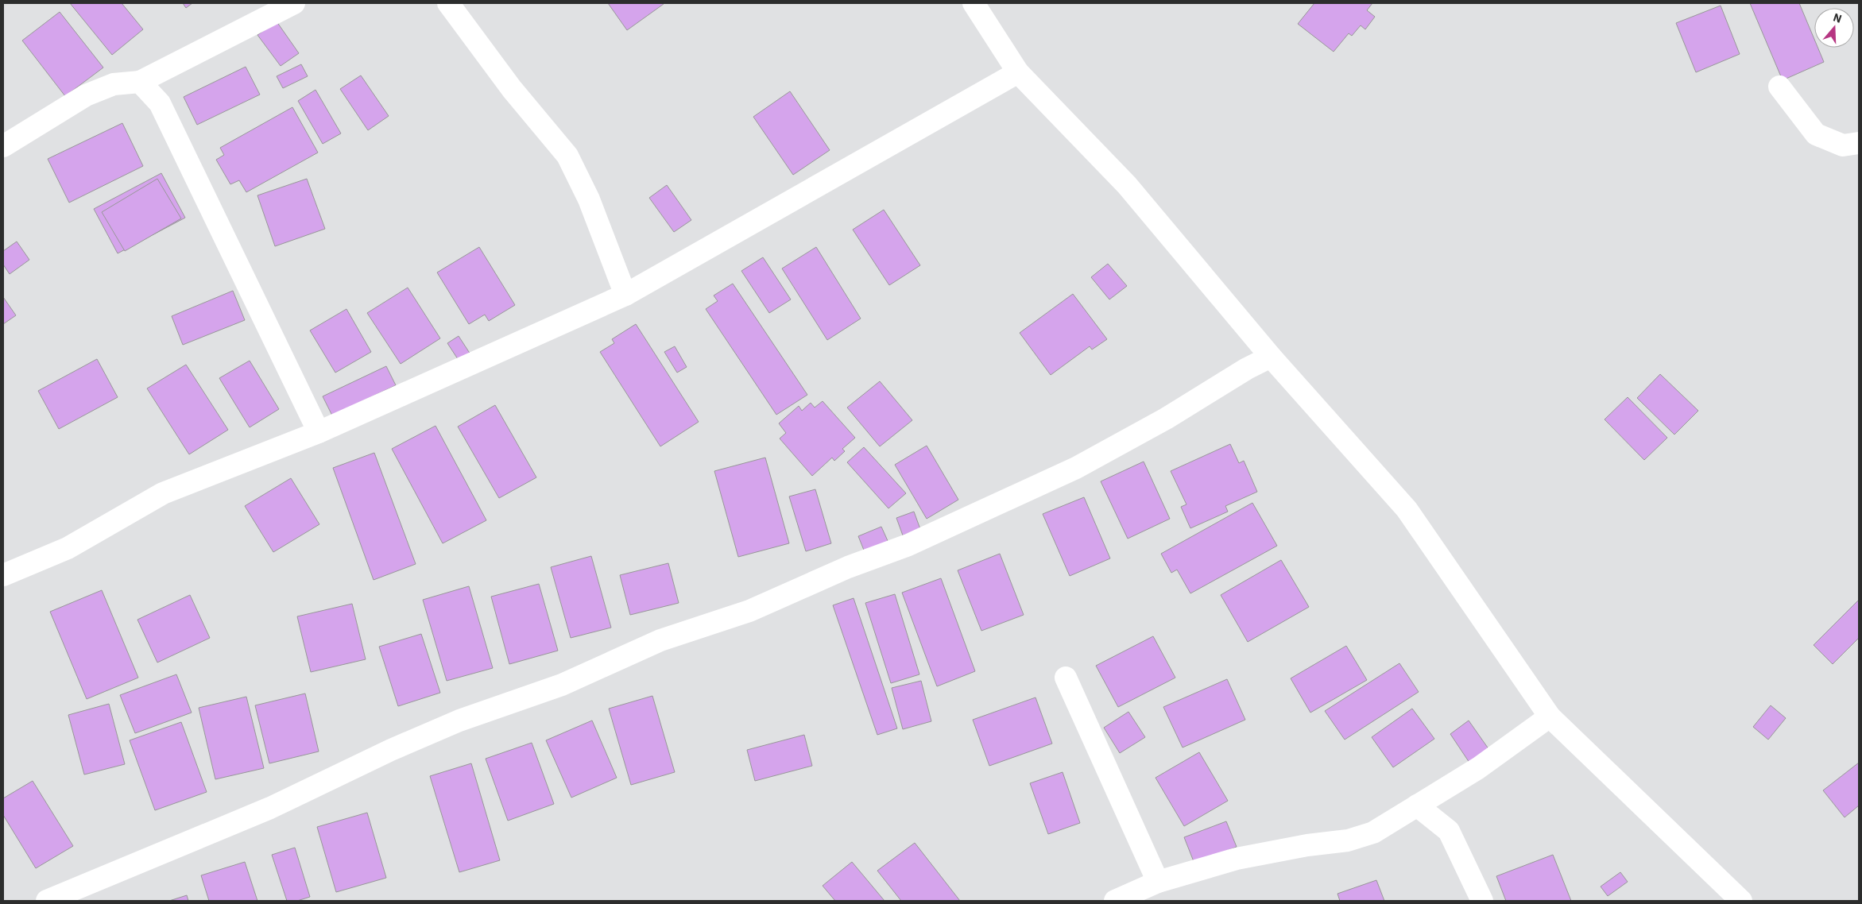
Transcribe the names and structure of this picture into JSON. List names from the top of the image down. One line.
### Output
{"north":"top"}
